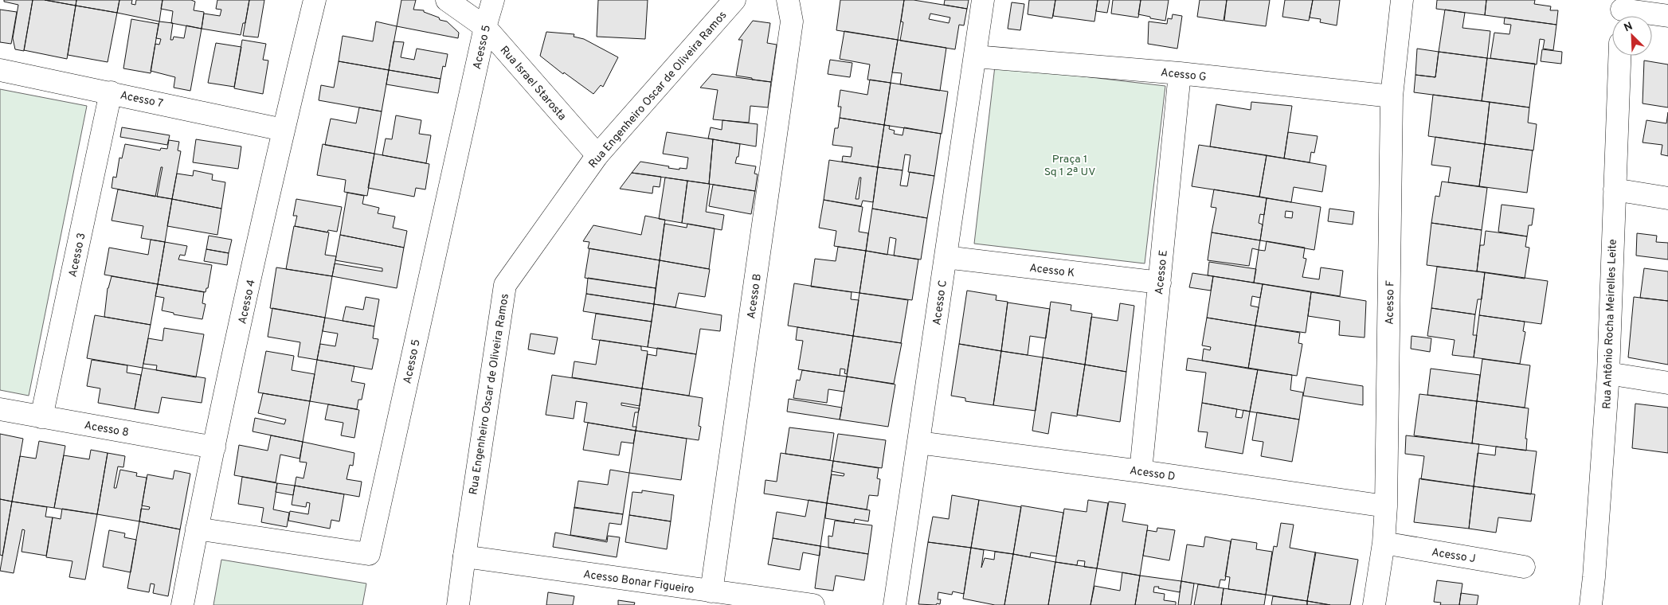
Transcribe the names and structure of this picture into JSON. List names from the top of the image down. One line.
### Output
{"streets":{"street":["Acesso 5","Acesso G","Rua Israel Starosta","Rua Engenheiro Oscar de Oliveira Ramos","Acesso 7","Acesso 3","Acesso K","Acesso E","Acesso B","Acesso 4","Acesso C","Acesso F","Rua Antônio Rocha Meirelles Leite","Acesso 8","Acesso D","Acesso J","Acesso Bonar Figueiro"]},"crossings":[["Acesso 5","Rua Israel Starosta"],["Acesso 5","Acesso 4"],["Acesso G","Acesso E"],["Acesso G","Acesso C"],["Acesso G","Acesso F"],["Rua Israel Starosta","Rua Engenheiro Oscar de Oliveira Ramos"],["Rua Engenheiro Oscar de Oliveira Ramos","Acesso Bonar Figueiro"],["Acesso 7","Acesso 3"],["Acesso 7","Acesso 4"],["Acesso 3","Acesso 8"],["Acesso K","Acesso E"],["Acesso K","Acesso C"],["Acesso E","Acesso D"],["Acesso B","Acesso Bonar Figueiro"],["Acesso 4","Acesso 8"],["Acesso C","Acesso D"],["Acesso F","Acesso D"],["Acesso F","Acesso J"]],"parks":["Praça 1 Sq 1 2ª UV"],"north":"top left"}
